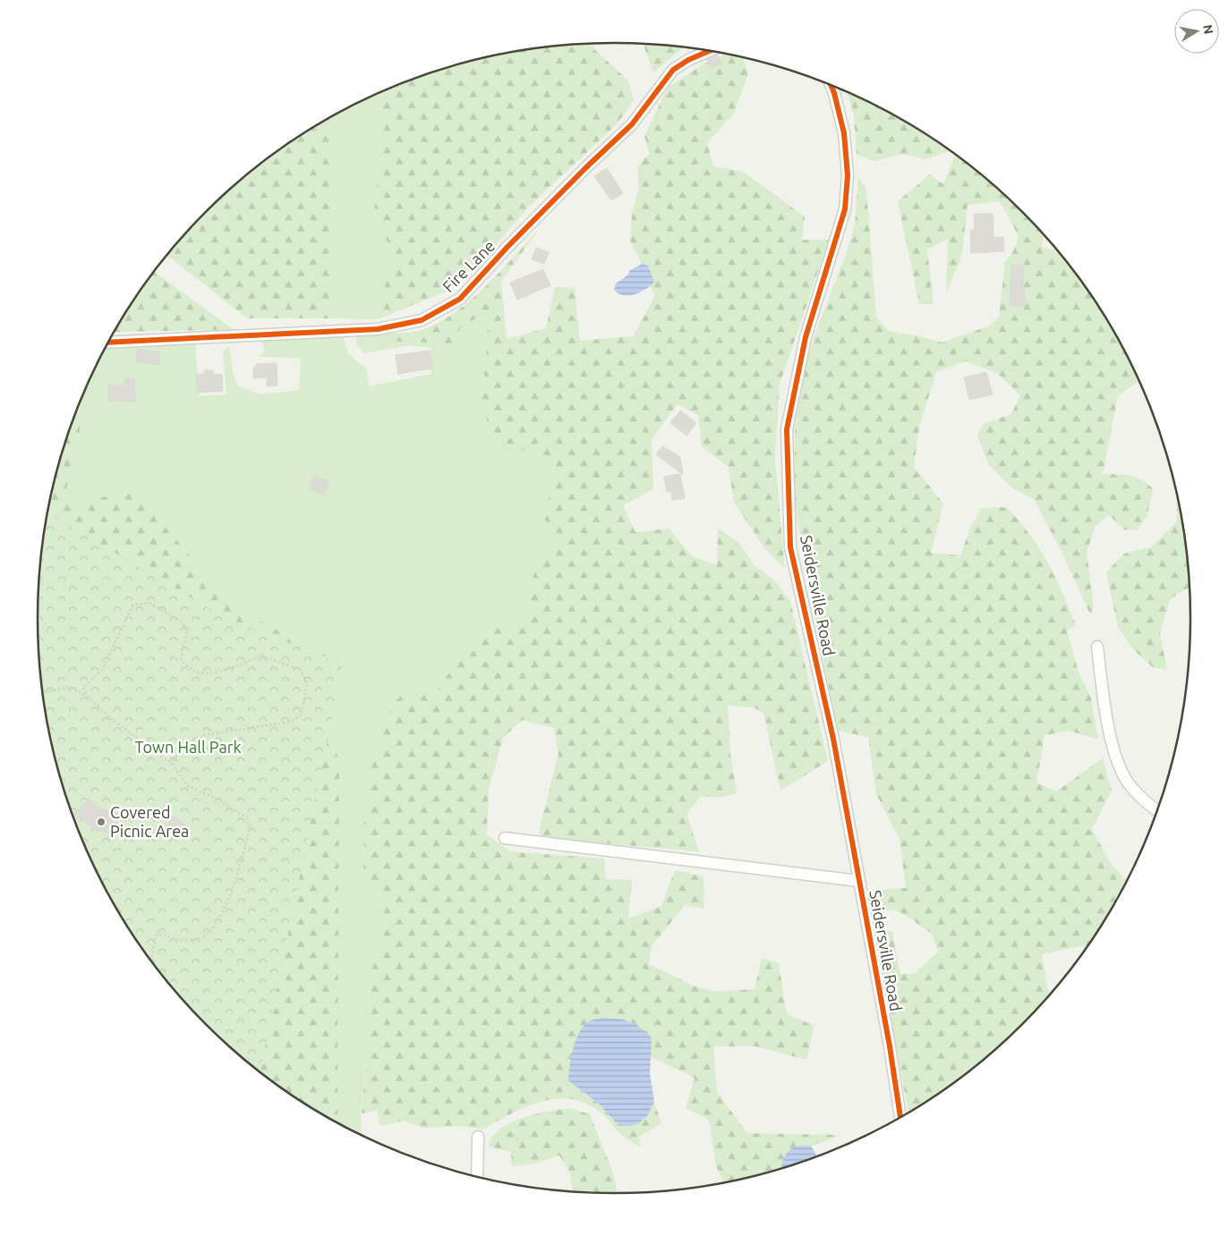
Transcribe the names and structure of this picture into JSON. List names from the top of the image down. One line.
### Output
{"streets":{"street":["Fire Lane","Seidersville Road"]},"parks":["Town Hall Park"],"places":["Covered Picnic Area"],"north":"right"}
